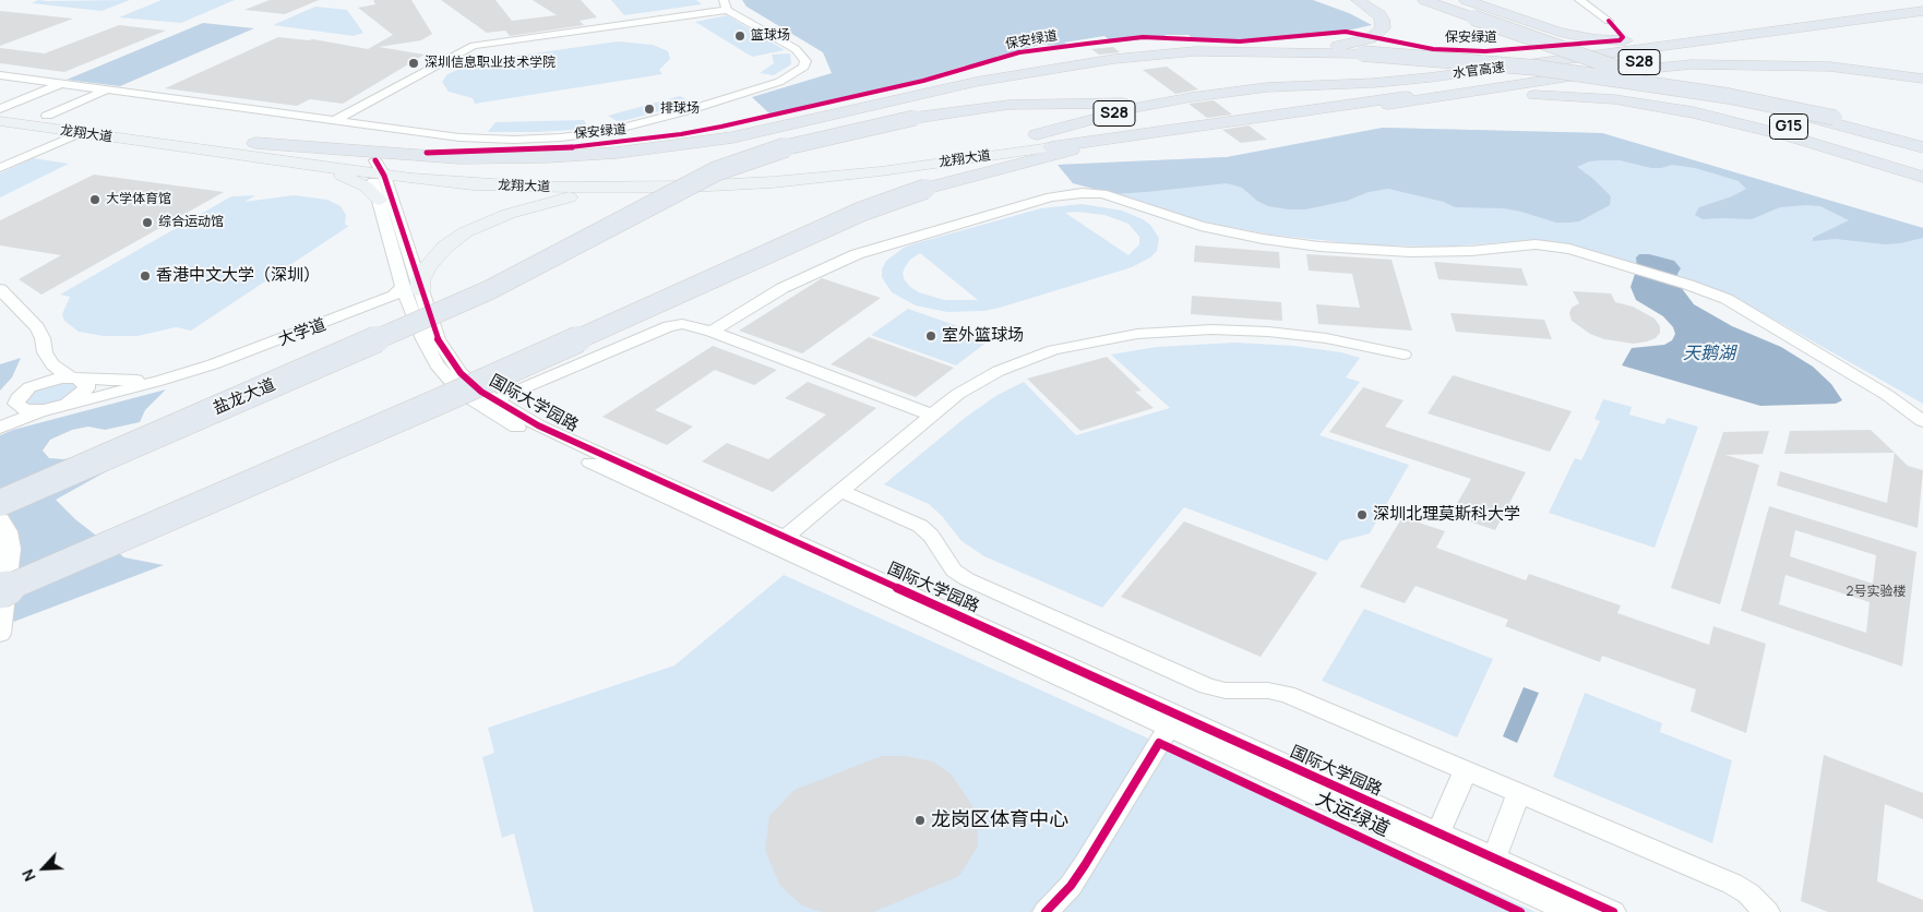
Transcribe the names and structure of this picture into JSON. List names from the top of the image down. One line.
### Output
{"streets":{"highway":["S28","水官高速","G15","盐龙大道"],"main road":["龙翔大道"],"street":["大学道","国际大学园路"],"cycle path":["保安绿道","大运绿道"]},"crossings":[["水官高速","龙翔大道"],["龙翔大道","国际大学园路"],["大学道","国际大学园路"]],"water":["天鹅湖"],"places":["篮球场","深圳信息职业技术学院","排球场","大学体育馆","综合运动馆","香港中文大学（深圳）","室外篮球场","深圳北理莫斯科大学","龙岗区体育中心"],"house_numbers":["2号实验楼"],"north":"bottom left"}
